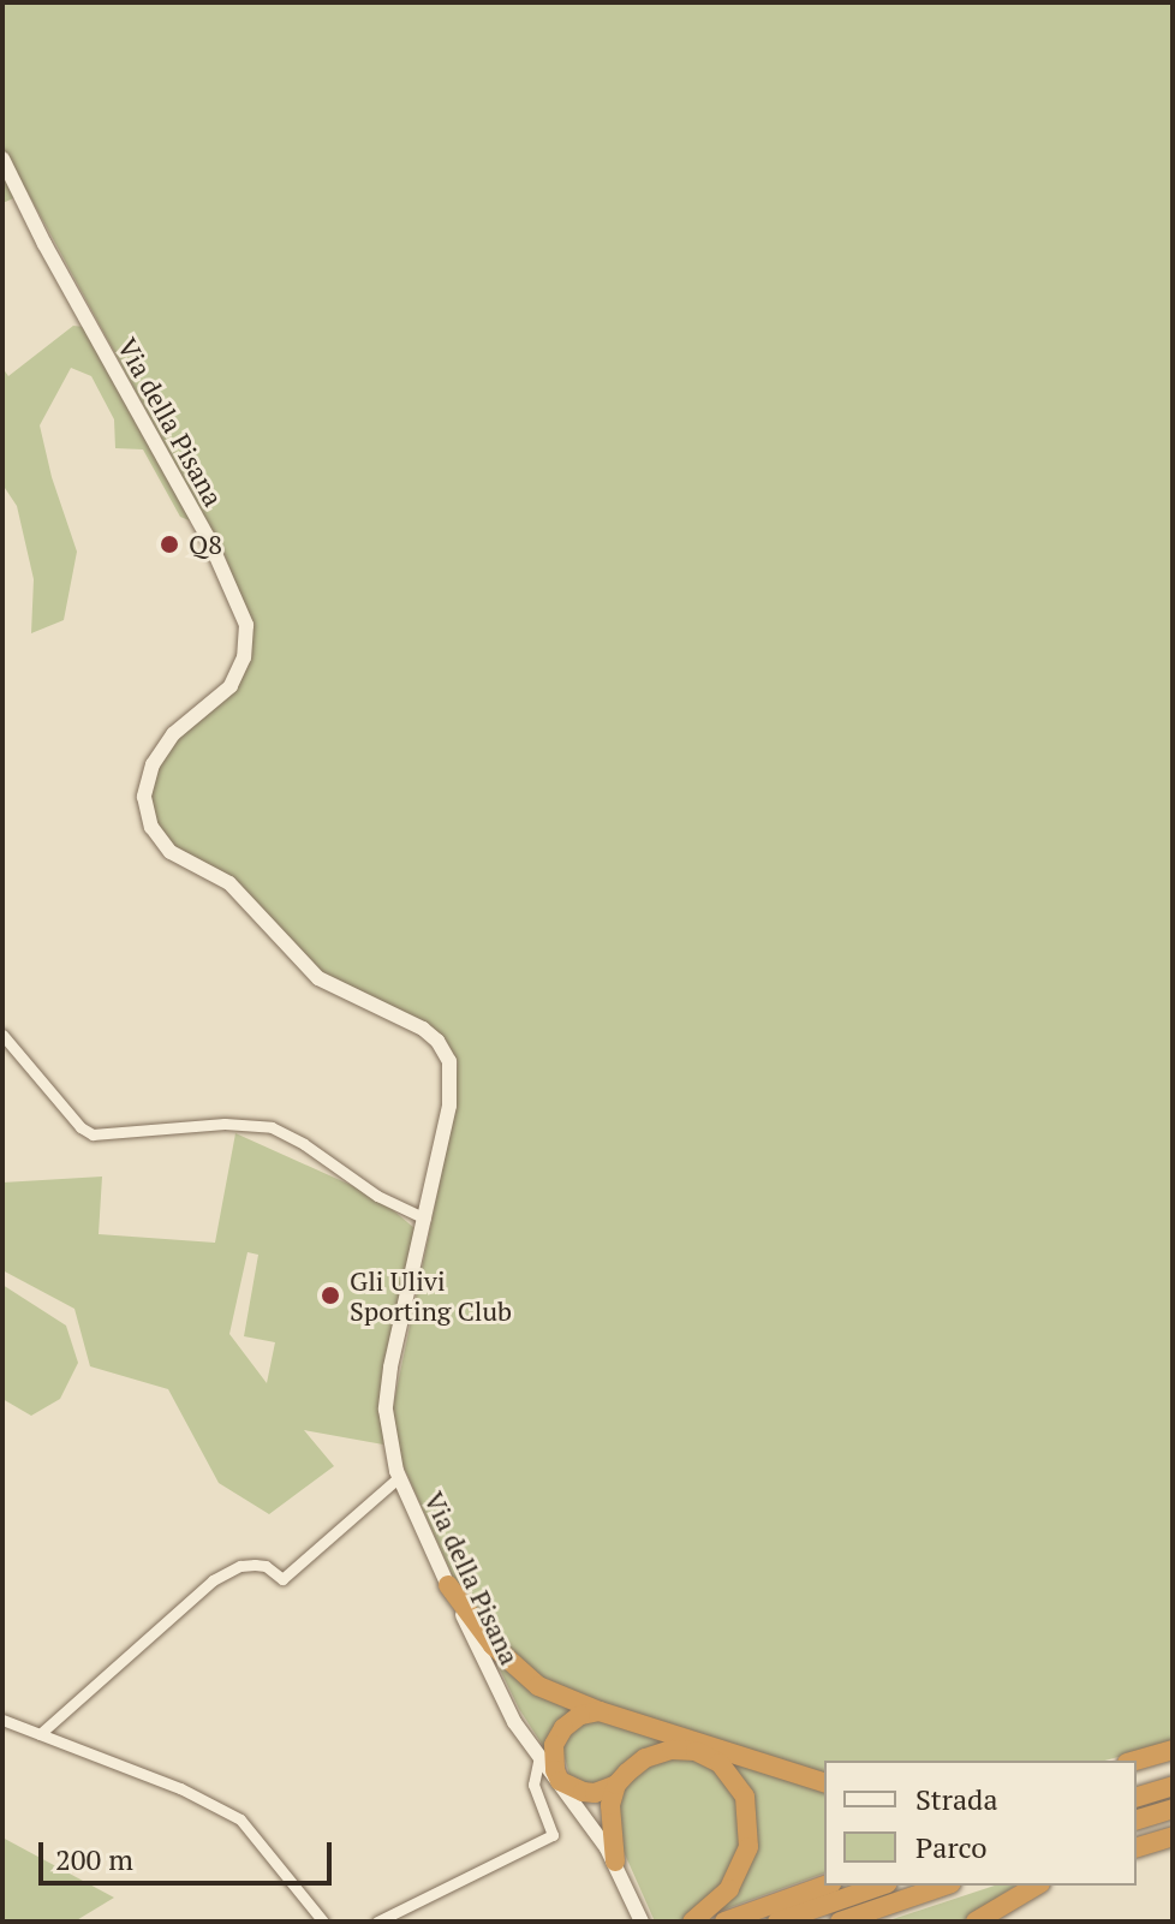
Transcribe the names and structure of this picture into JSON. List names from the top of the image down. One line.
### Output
{"streets":{"main road":["Via della Pisana"]},"places":["Q8","Gli Ulivi Sporting Club"],"legend":["Strada","Parco"],"scale_bar":"200 m"}
